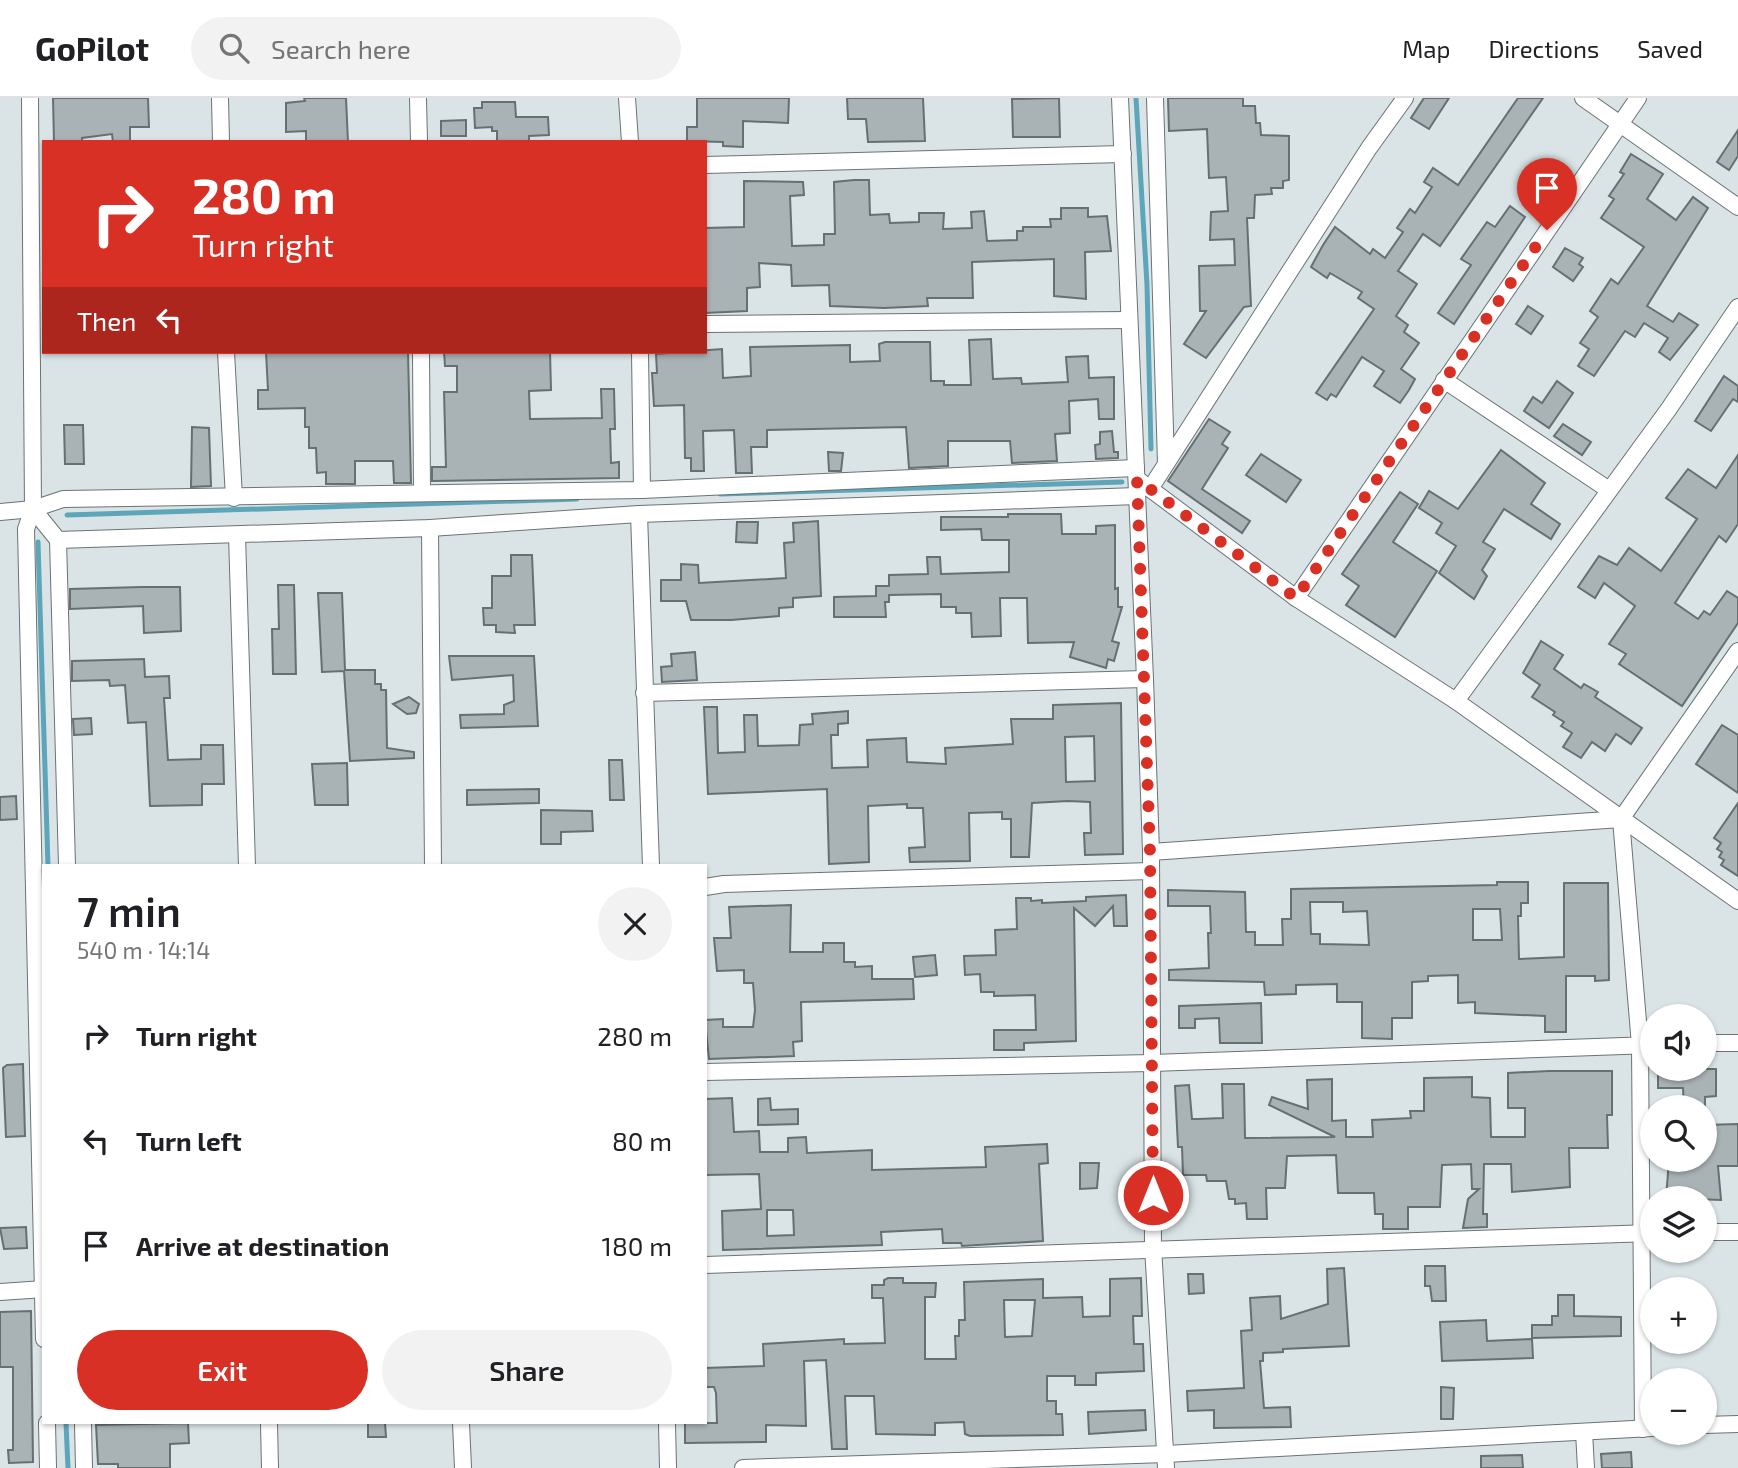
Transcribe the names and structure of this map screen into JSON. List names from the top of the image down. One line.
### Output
{"page":{"header":"GoPilot","search":"Search here","nav":["Map","Directions","Saved"],"turn":["280 m","Turn right"],"then":"Then","heading":["7 min","540 m · 14:14"],"list":[{"name":"Turn right","value":"280 m"},{"name":"Turn left","value":"80 m"},{"name":"Arrive at destination","value":"180 m"}],"map_buttons":["+","−"],"buttons":["Exit","Share"]}}
